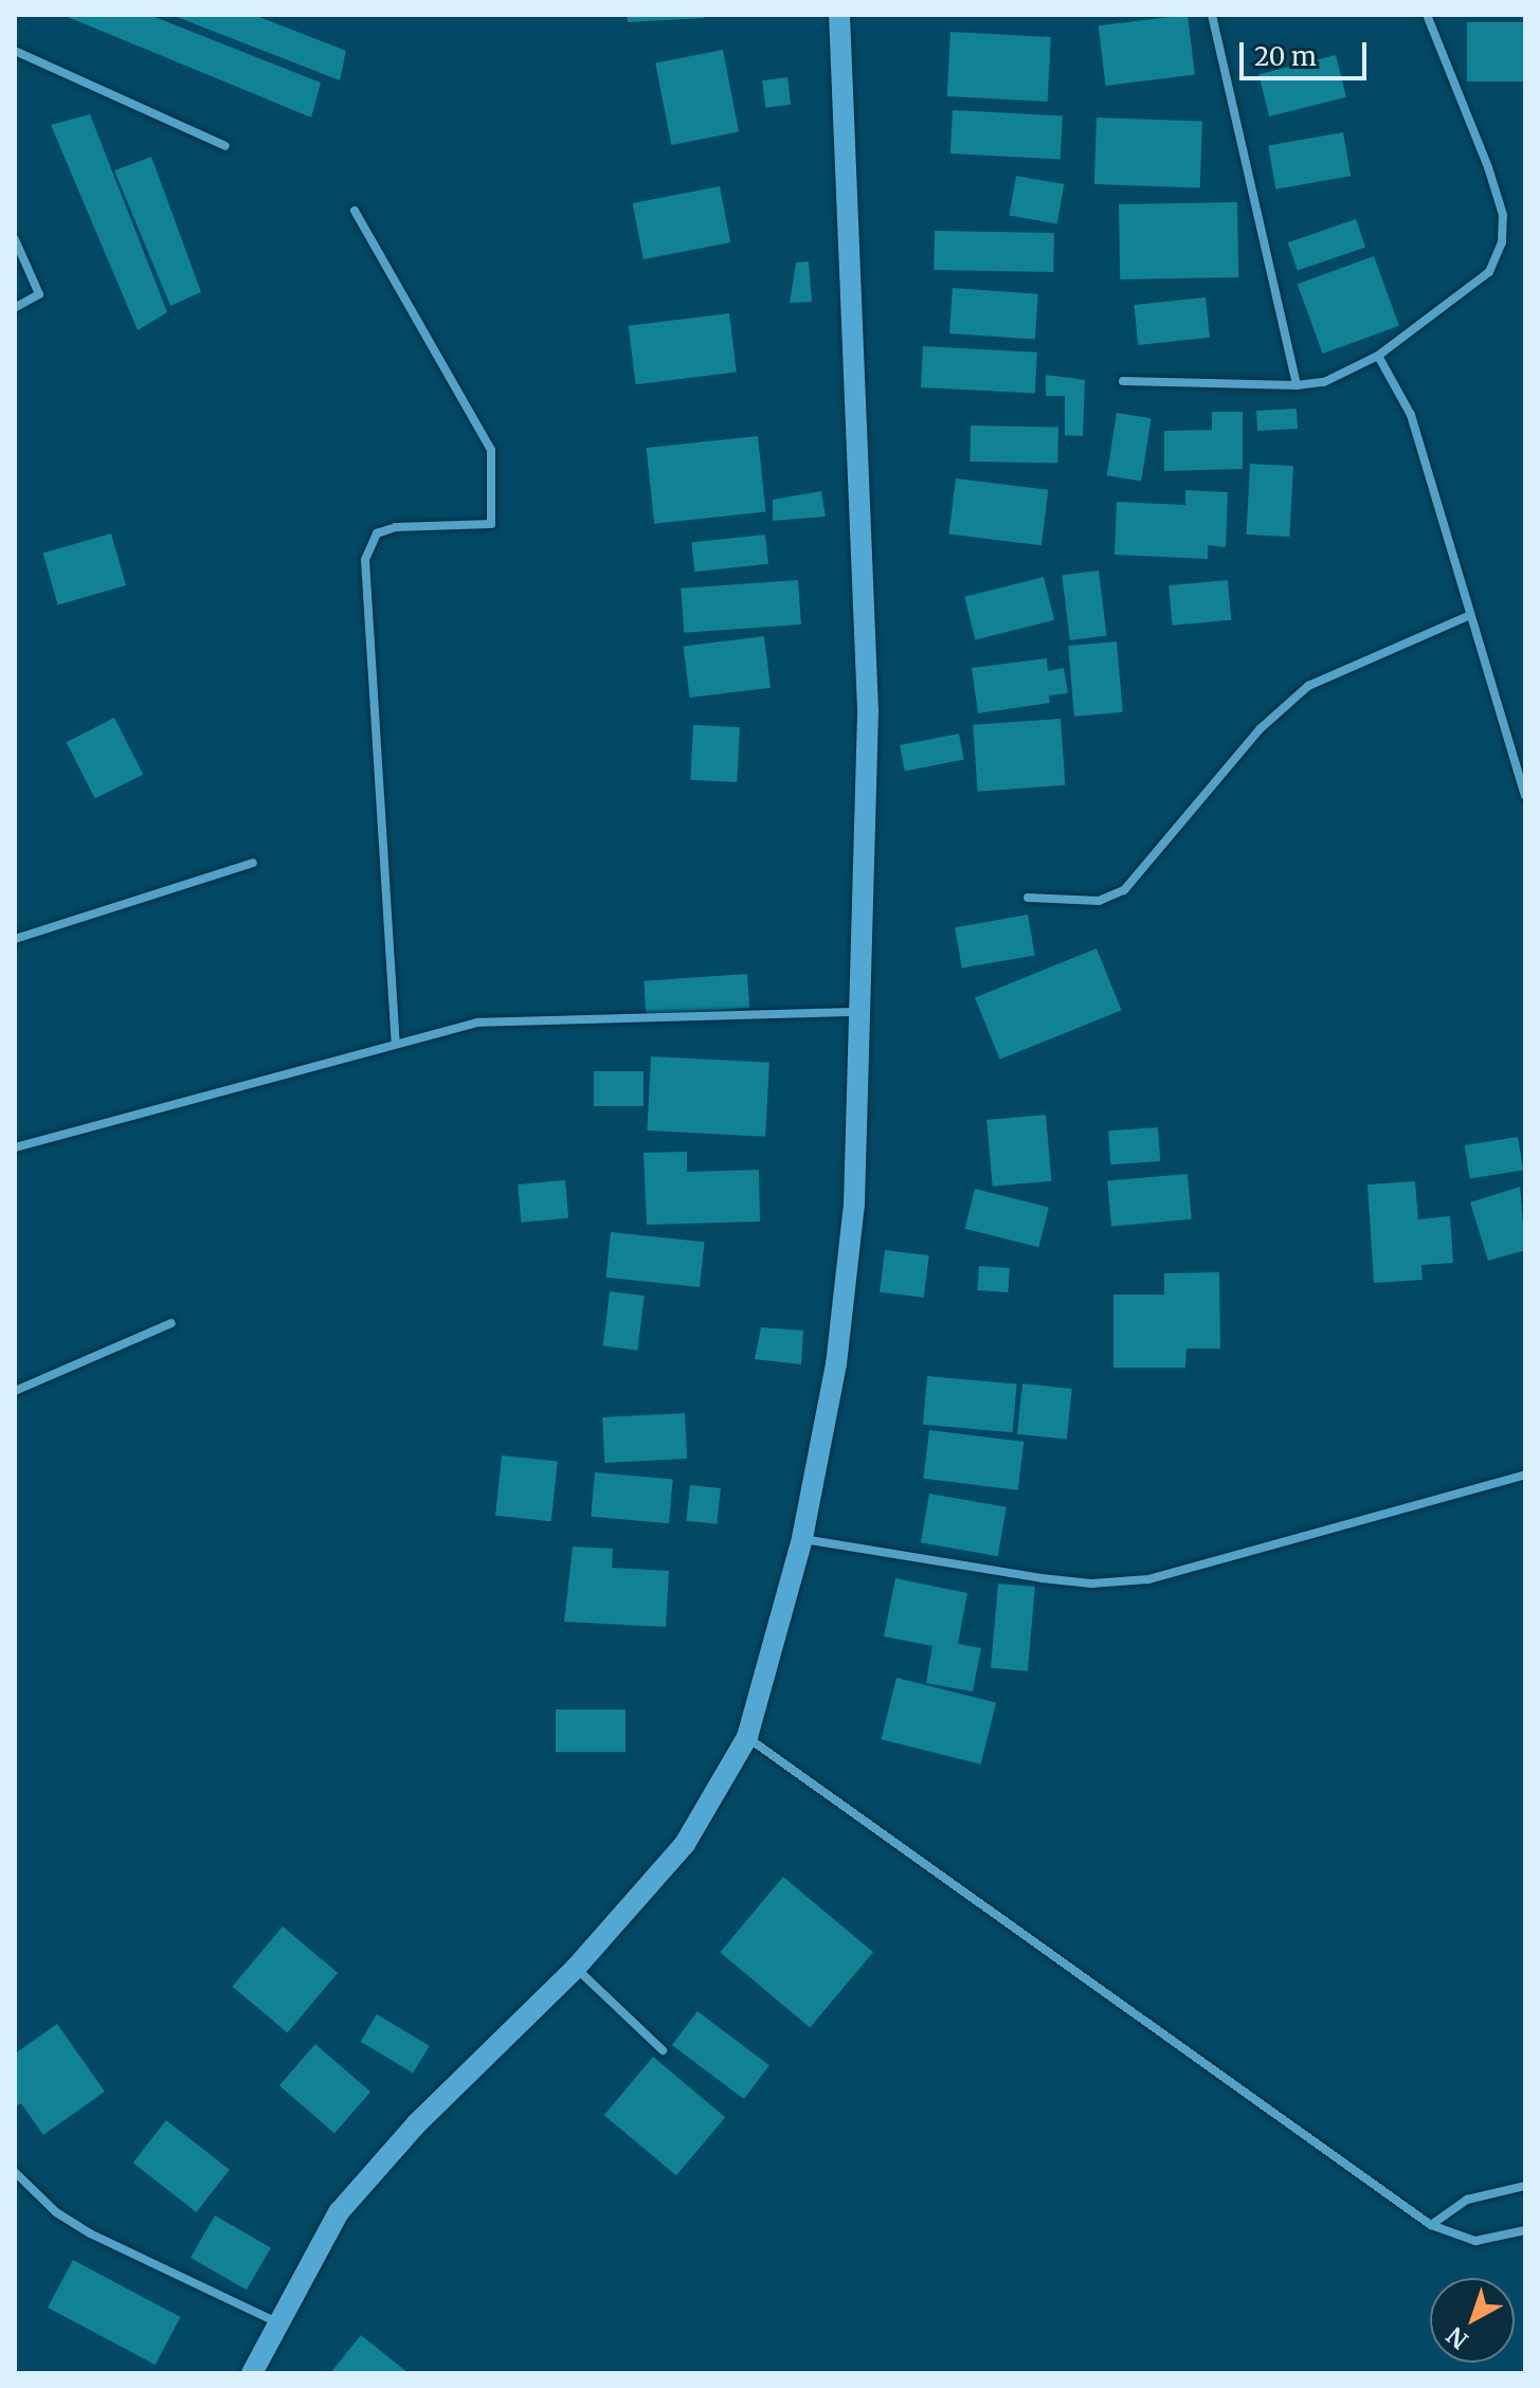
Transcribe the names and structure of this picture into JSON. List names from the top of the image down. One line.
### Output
{"scale_bar":"20 m","north":"bottom left"}
